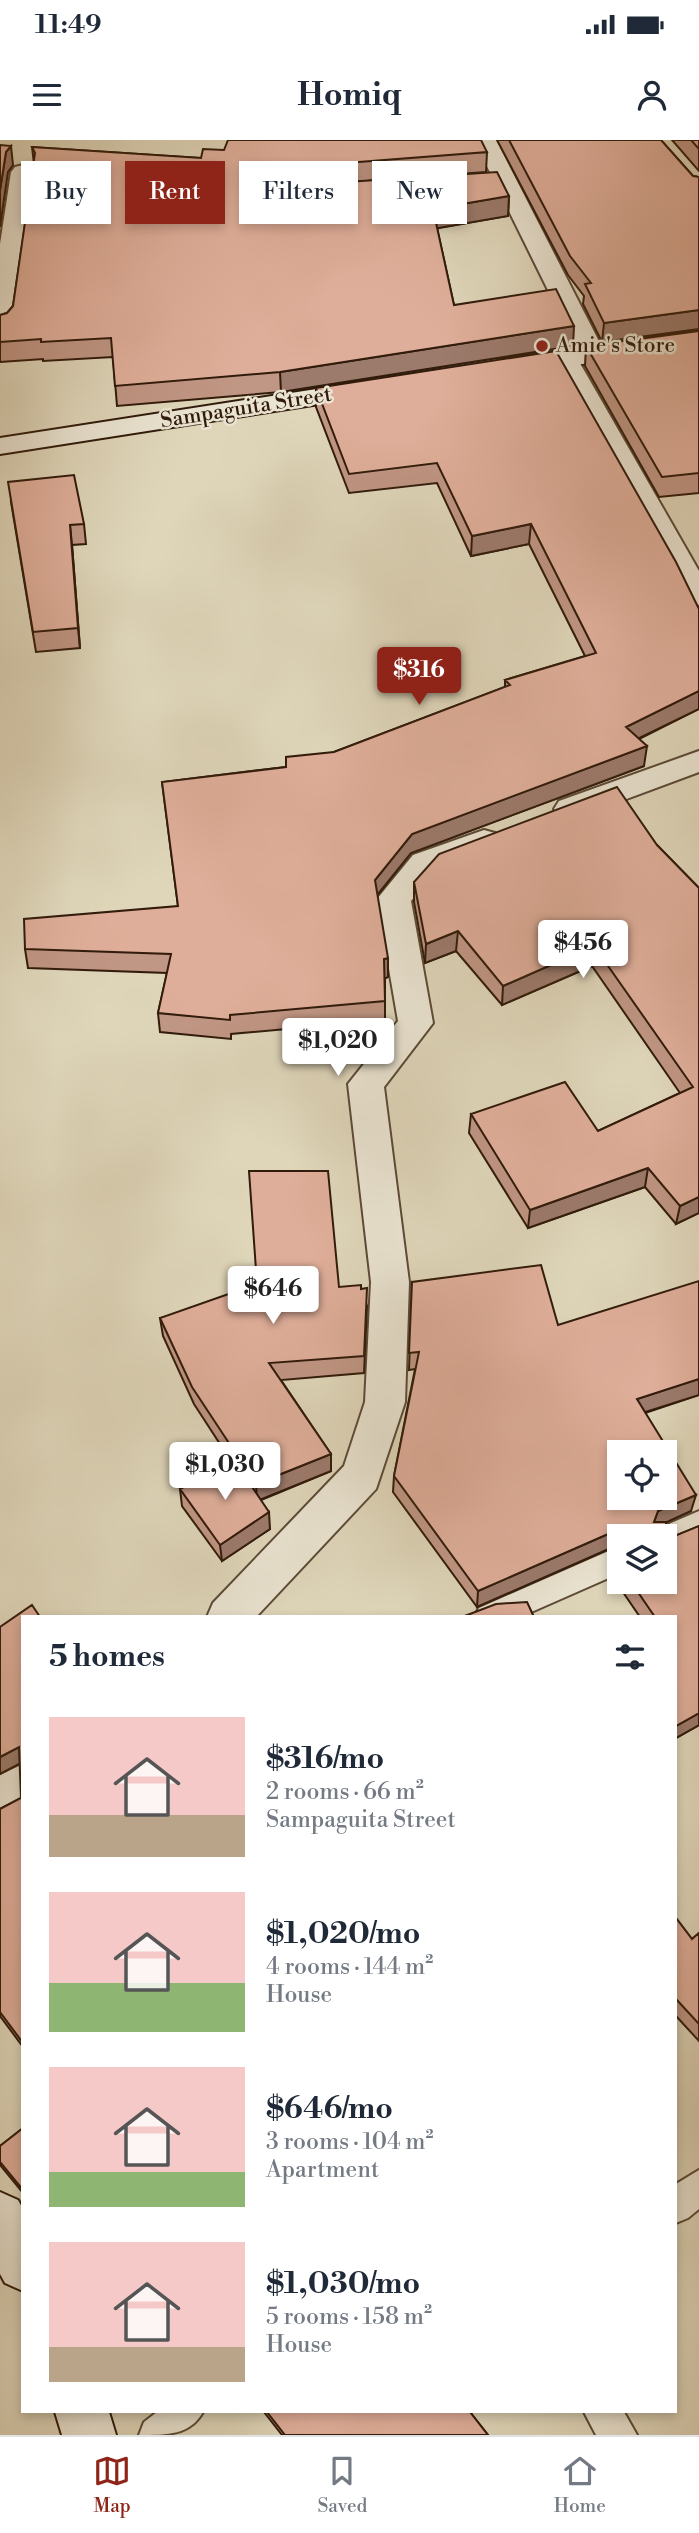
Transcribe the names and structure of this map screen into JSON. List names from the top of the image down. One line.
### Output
{"streets":{"street":["Sampaguita Street"]},"places":["Amie's Store"],"page":{"status":"11:49","header":"Homiq","chip":["Buy","Rent","Filters","New"],"price":["$316","$456","$1,020","$646","$1,030"],"heading":"5 homes","list":[{"name":"$316/mo","note":"2 rooms · 66 m² · Sampaguita Street"},{"name":"$1,020/mo","note":"4 rooms · 144 m² · House"},{"name":"$646/mo","note":"3 rooms · 104 m² · Apartment"},{"name":"$1,030/mo","note":"5 rooms · 158 m² · House"}],"tabs":["Map","Saved","Home"]}}
